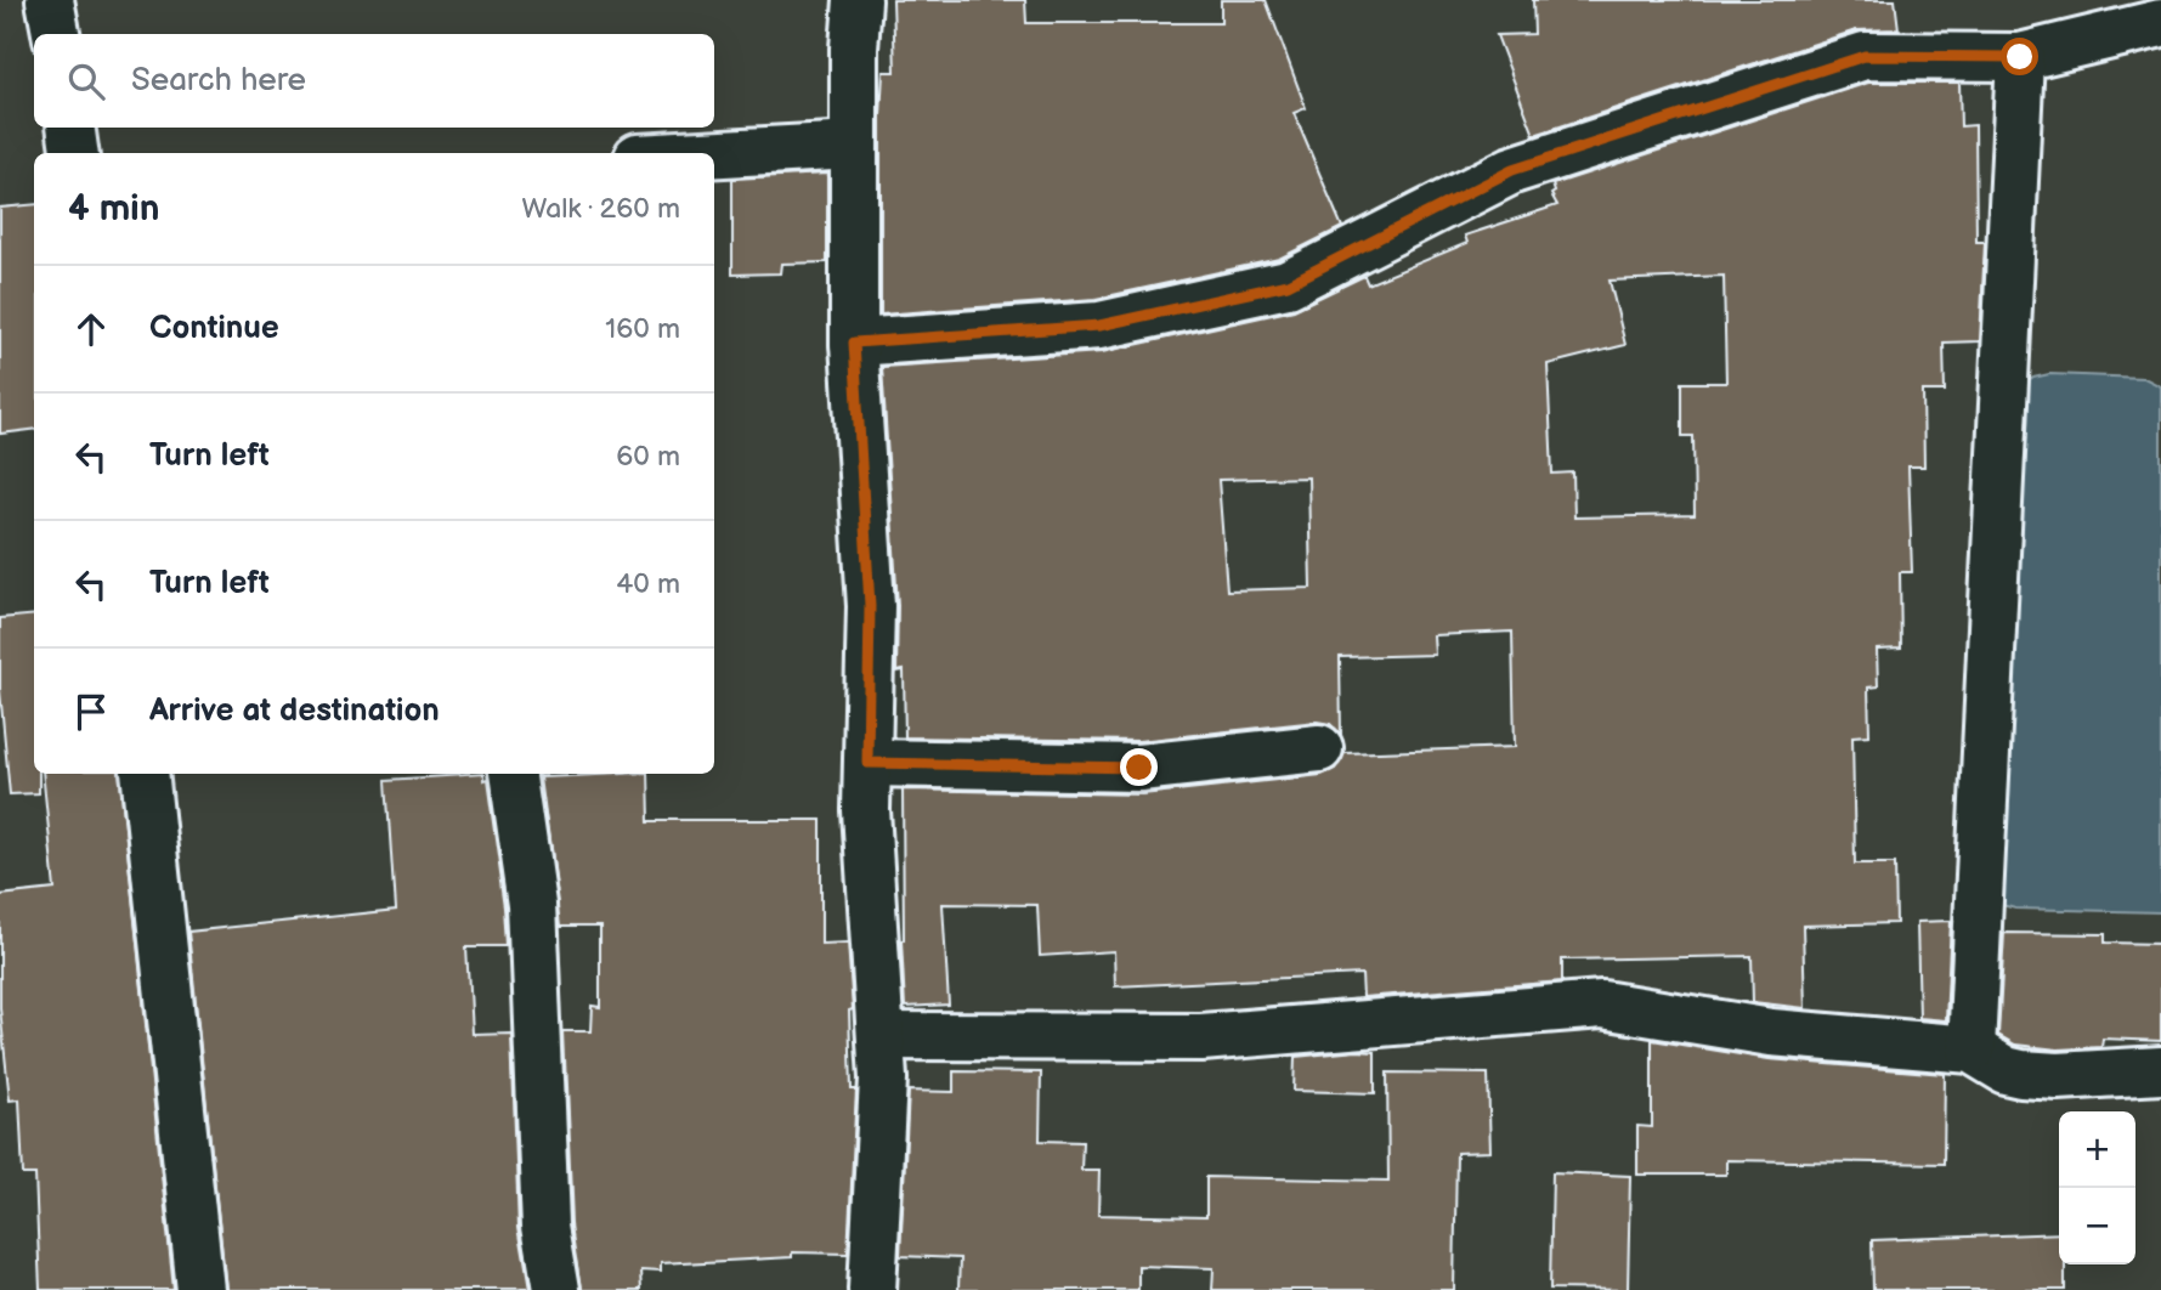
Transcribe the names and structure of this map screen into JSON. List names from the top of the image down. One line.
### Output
{"page":{"search":"Search here","heading":["4 min","Walk · 260 m"],"list":[["Continue","160 m"],["Turn left","60 m"],["Turn left","40 m"],"Arrive at destination"],"map_buttons":["+","−"]}}
